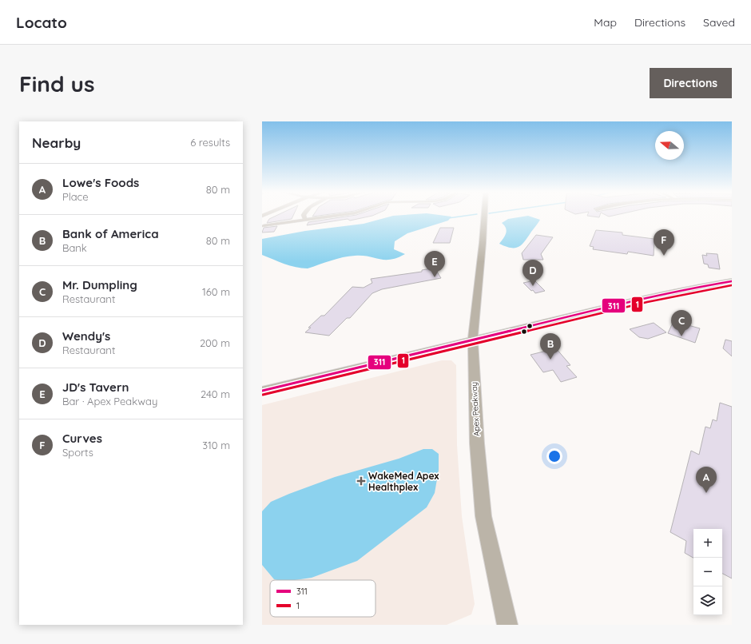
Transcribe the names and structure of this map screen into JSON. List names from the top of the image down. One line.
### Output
{"streets":{"main road":["Apex Peakway"]},"places":{"health":["WakeMed Apex Healthplex"]},"lines":["transit line 311","transit line 1"],"legend":["311","1"],"north":"left","page":{"header":"Locato","nav":["Map","Directions","Saved"],"buttons":"Directions","title":"Find us","heading":["Nearby","6 results"],"list":[{"mark":"A","name":"Lowe's Foods","note":"Place","value":"80 m"},{"mark":"B","name":"Bank of America","note":"Bank","value":"80 m"},{"mark":"C","name":"Mr. Dumpling","note":"Restaurant","value":"160 m"},{"mark":"D","name":"Wendy's","note":"Restaurant","value":"200 m"},{"mark":"E","name":"JD's Tavern","note":"Bar · Apex Peakway","value":"240 m"},{"mark":"F","name":"Curves","note":"Sports","value":"310 m"}],"pins":["F","E","D","C","B","A"],"map_buttons":["+","−"]}}
